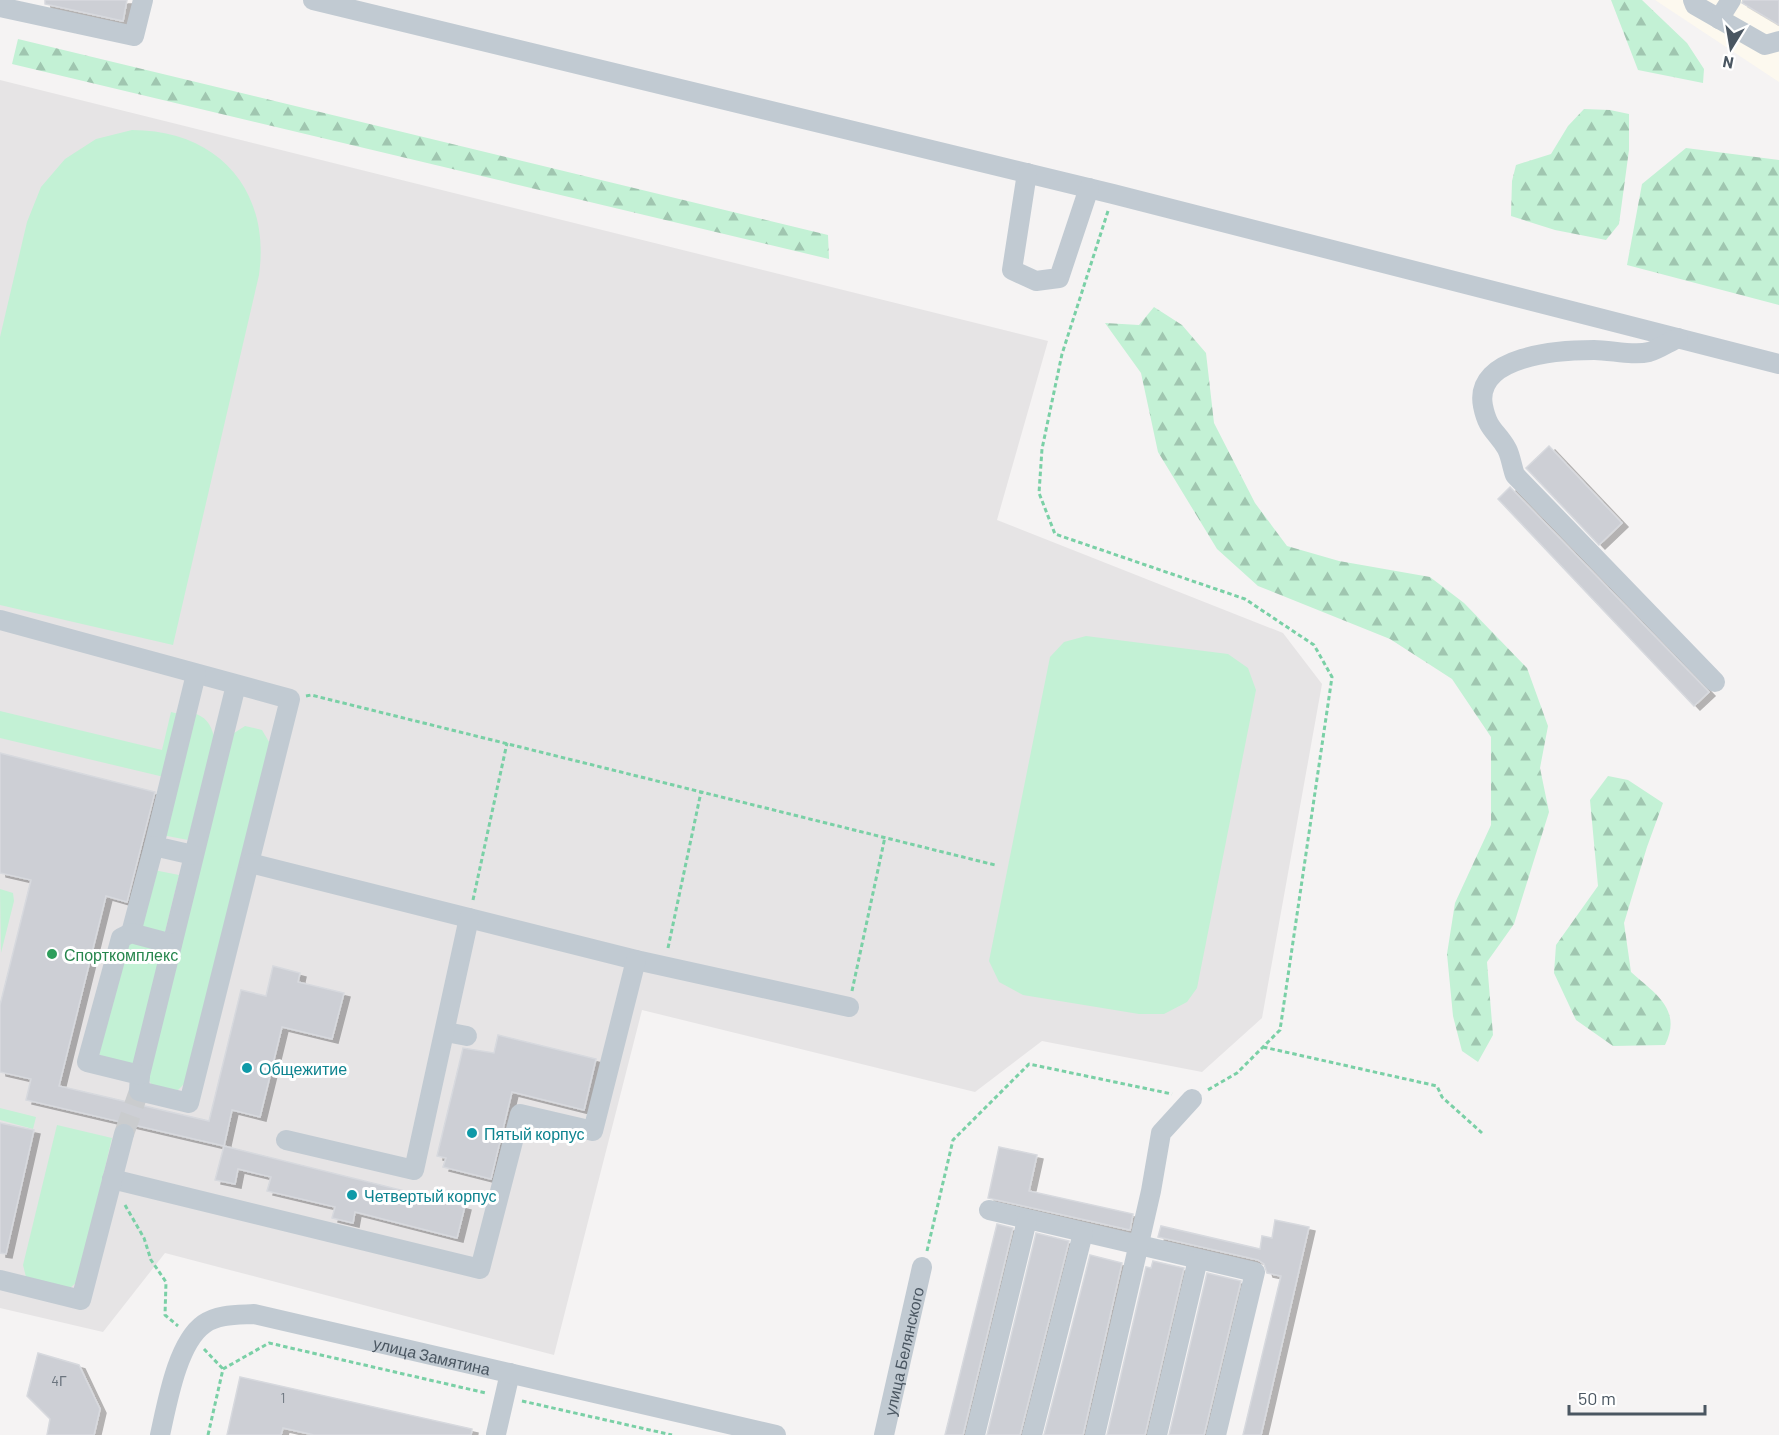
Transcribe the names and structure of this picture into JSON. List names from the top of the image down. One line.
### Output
{"streets":{"street":["улица Белянского","улица Замятина"]},"places":["Спорткомплекс","Общежитие","Пятый корпус","Четвертый корпус"],"house_numbers":["4Г","1"],"scale_bar":"50 m","north":"bottom"}
